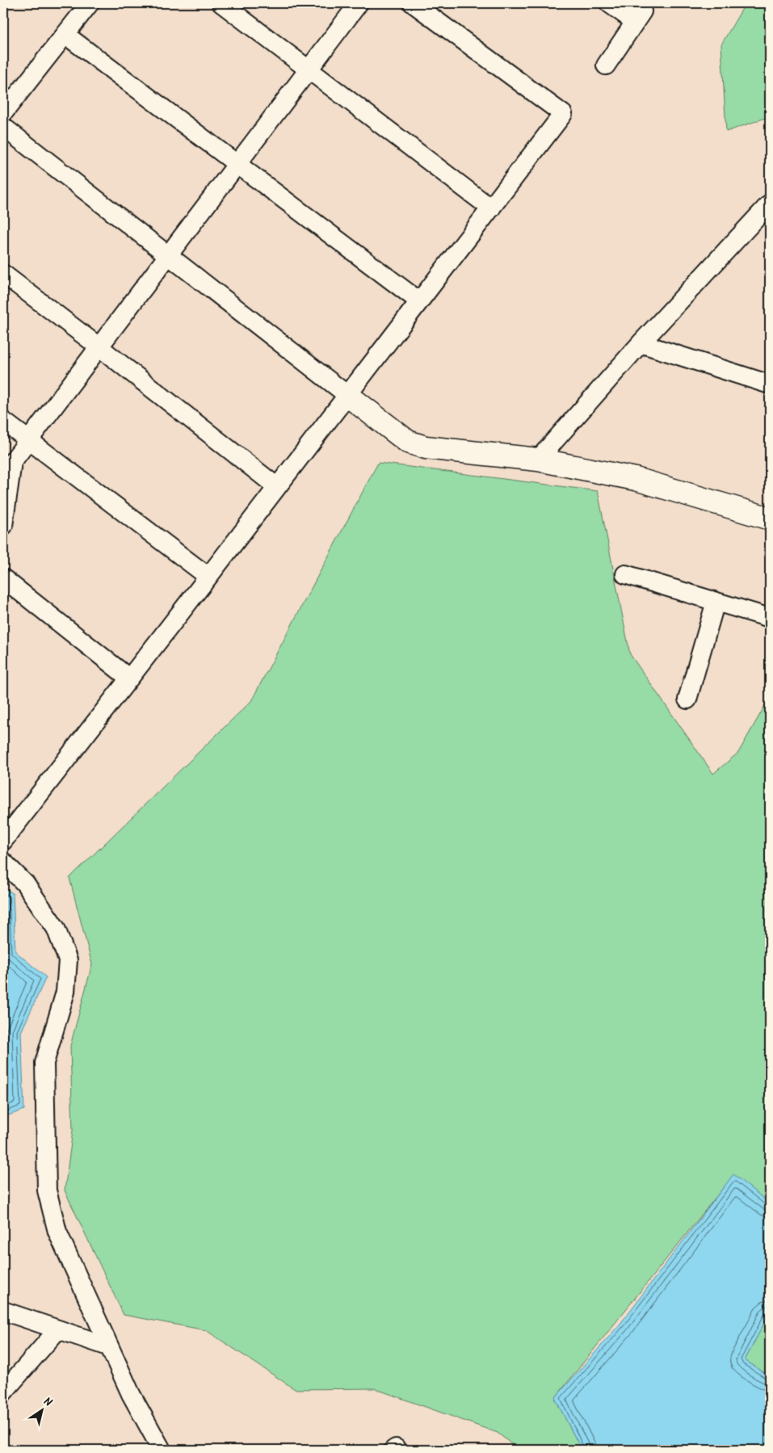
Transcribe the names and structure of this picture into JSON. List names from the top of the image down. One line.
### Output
{"north":"top right"}
